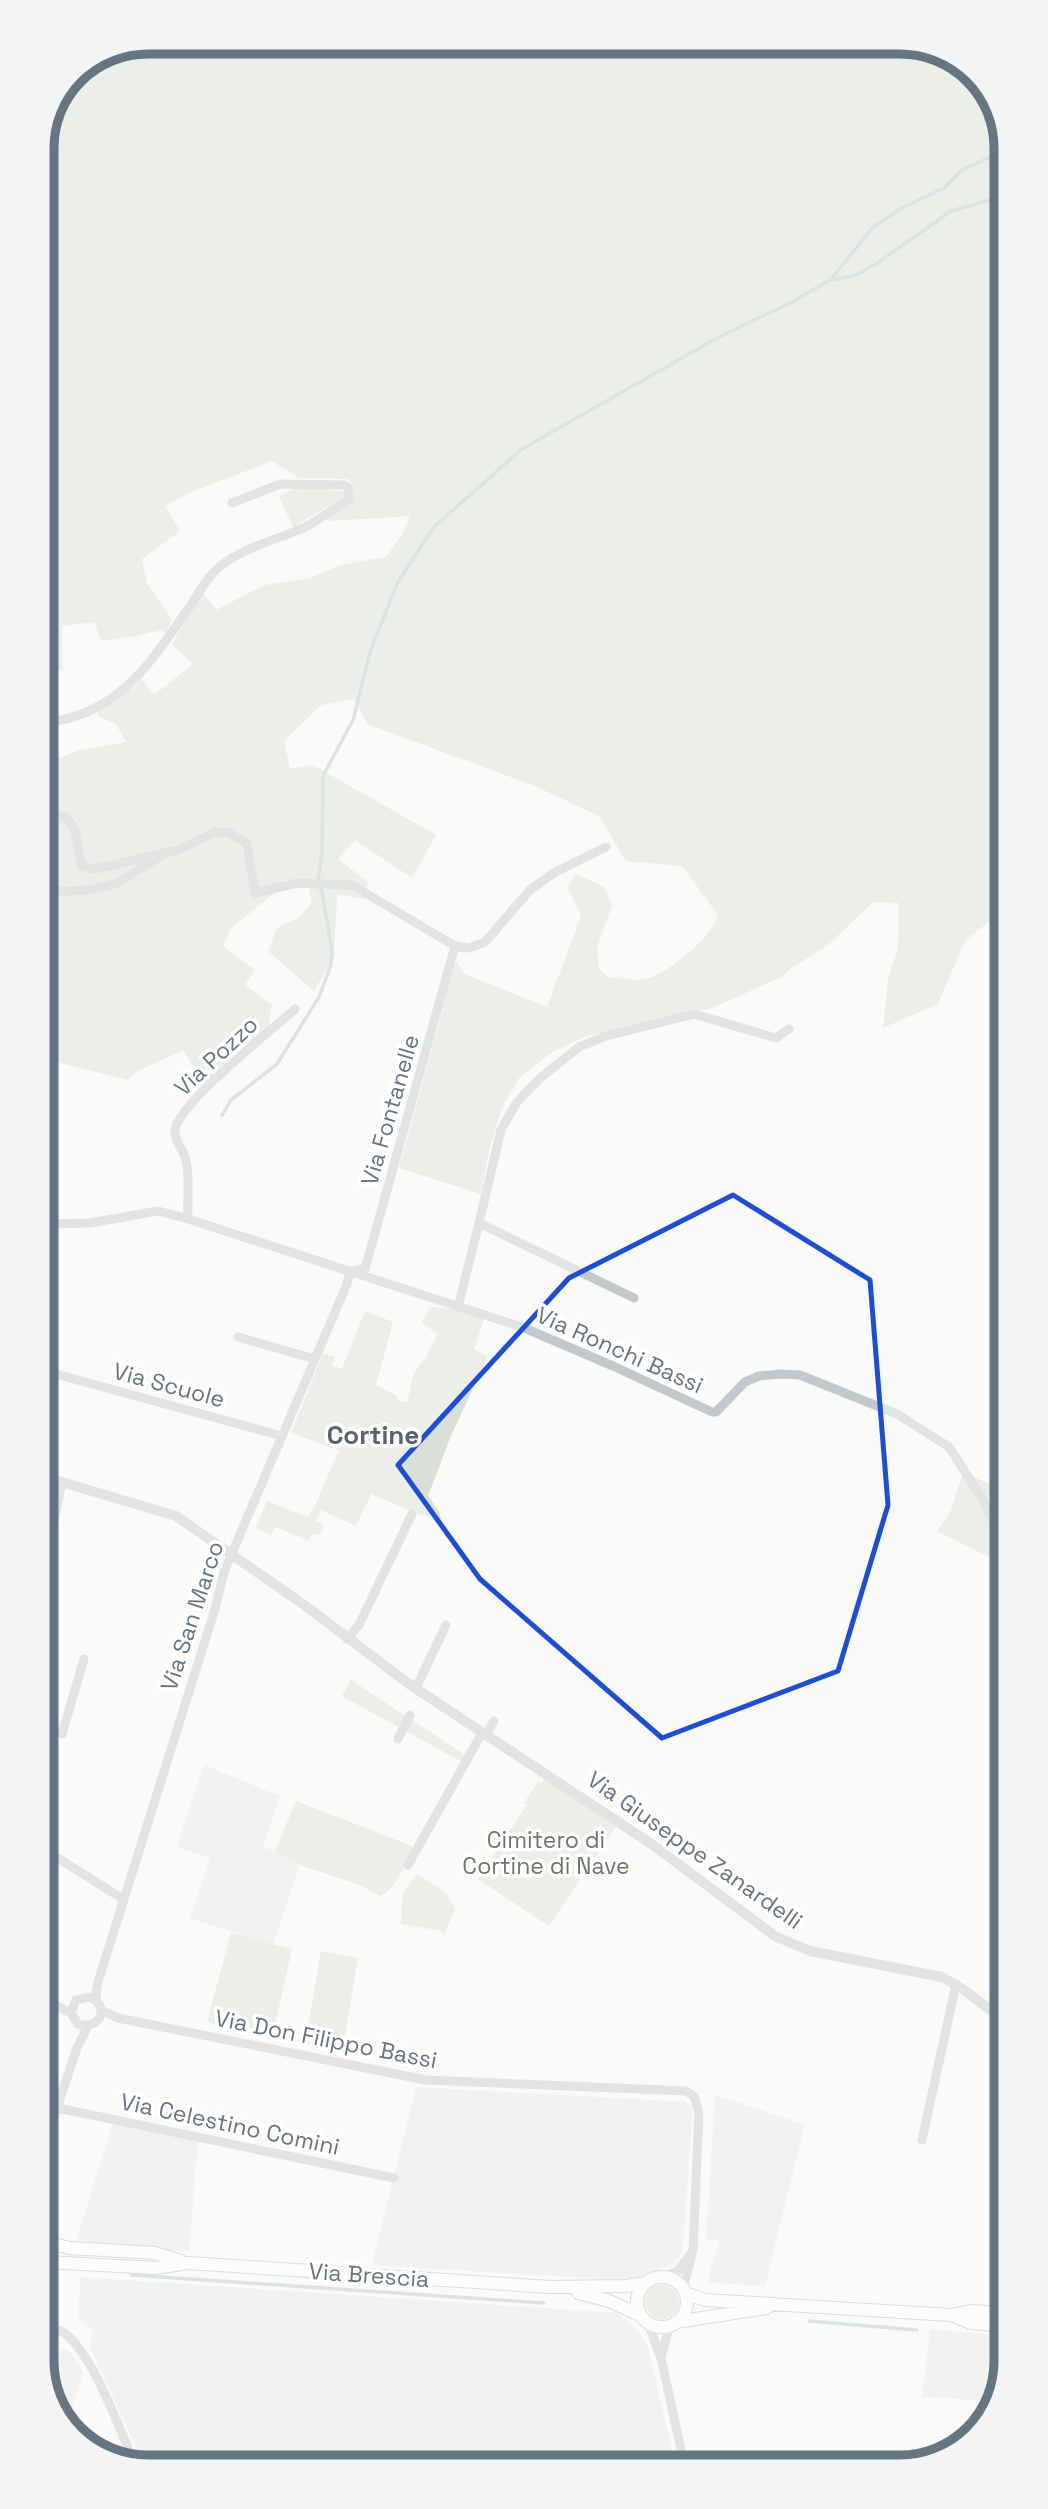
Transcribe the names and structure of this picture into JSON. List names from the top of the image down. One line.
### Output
{"streets":{"main road":["Via Brescia"],"street":["Via Pozzo","Via Fontanelle","Via Ronchi Bassi","Via Scuole","Via San Marco","Via Giuseppe Zanardelli","Via Don Filippo Bassi","Via Celestino Comini"]},"crossings":[["Via Fontanelle","Via Ronchi Bassi"],["Via Fontanelle","Via San Marco"],["Via Ronchi Bassi","Via San Marco"],["Via Scuole","Via San Marco"],["Via San Marco","Via Giuseppe Zanardelli"],["Via San Marco","Via Don Filippo Bassi"]],"districts":["Cortine"],"parks":["Cimitero di Cortine di Nave"]}
